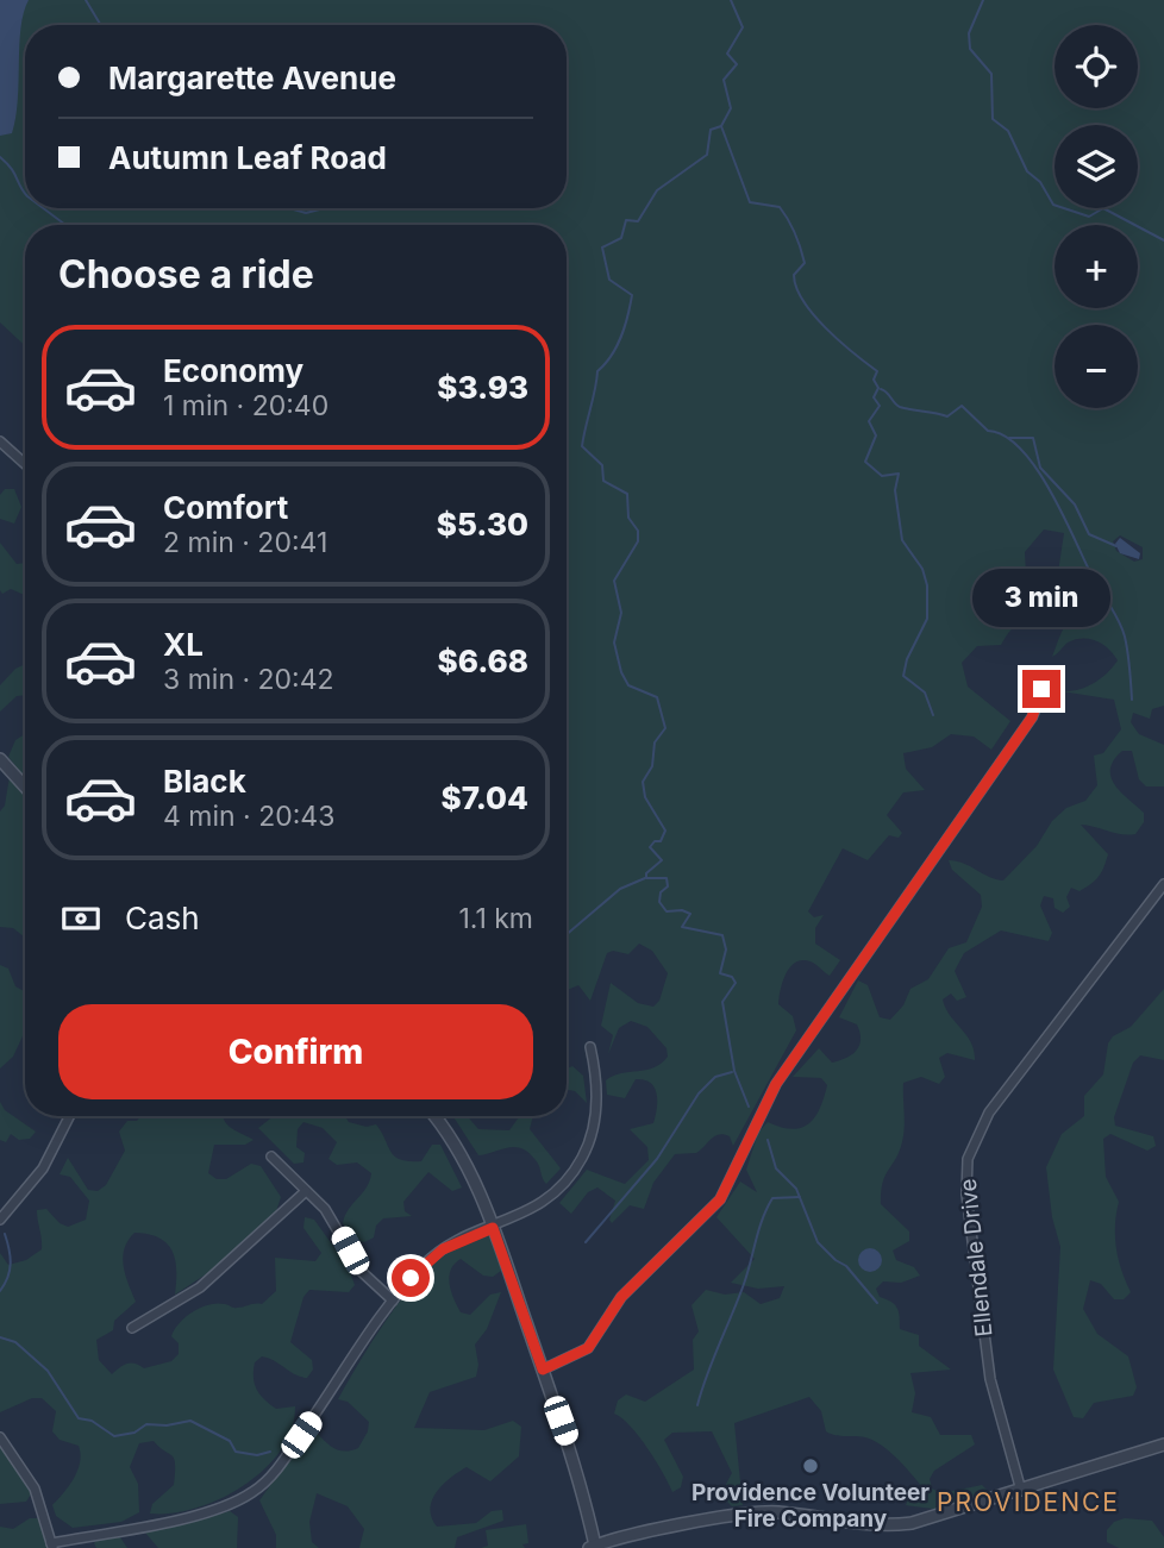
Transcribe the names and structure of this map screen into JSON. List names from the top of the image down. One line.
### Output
{"streets":{"street":["Ellendale Drive"]},"districts":["PROVIDENCE"],"places":["Providence Volunteer Fire Company"],"page":{"map_buttons":["+","−"],"banner":["Margarette Avenue","Autumn Leaf Road"],"heading":"Choose a ride","list":[{"name":"Economy","note":"1 min · 20:40","value":"$3.93"},{"name":"Comfort","note":"2 min · 20:41","value":"$5.30"},{"name":"XL","note":"3 min · 20:42","value":"$6.68"},{"name":"Black","note":"4 min · 20:43","value":"$7.04"}],"bubble":"3 min","pay":["Cash","1.1 km"],"buttons":"Confirm"}}
